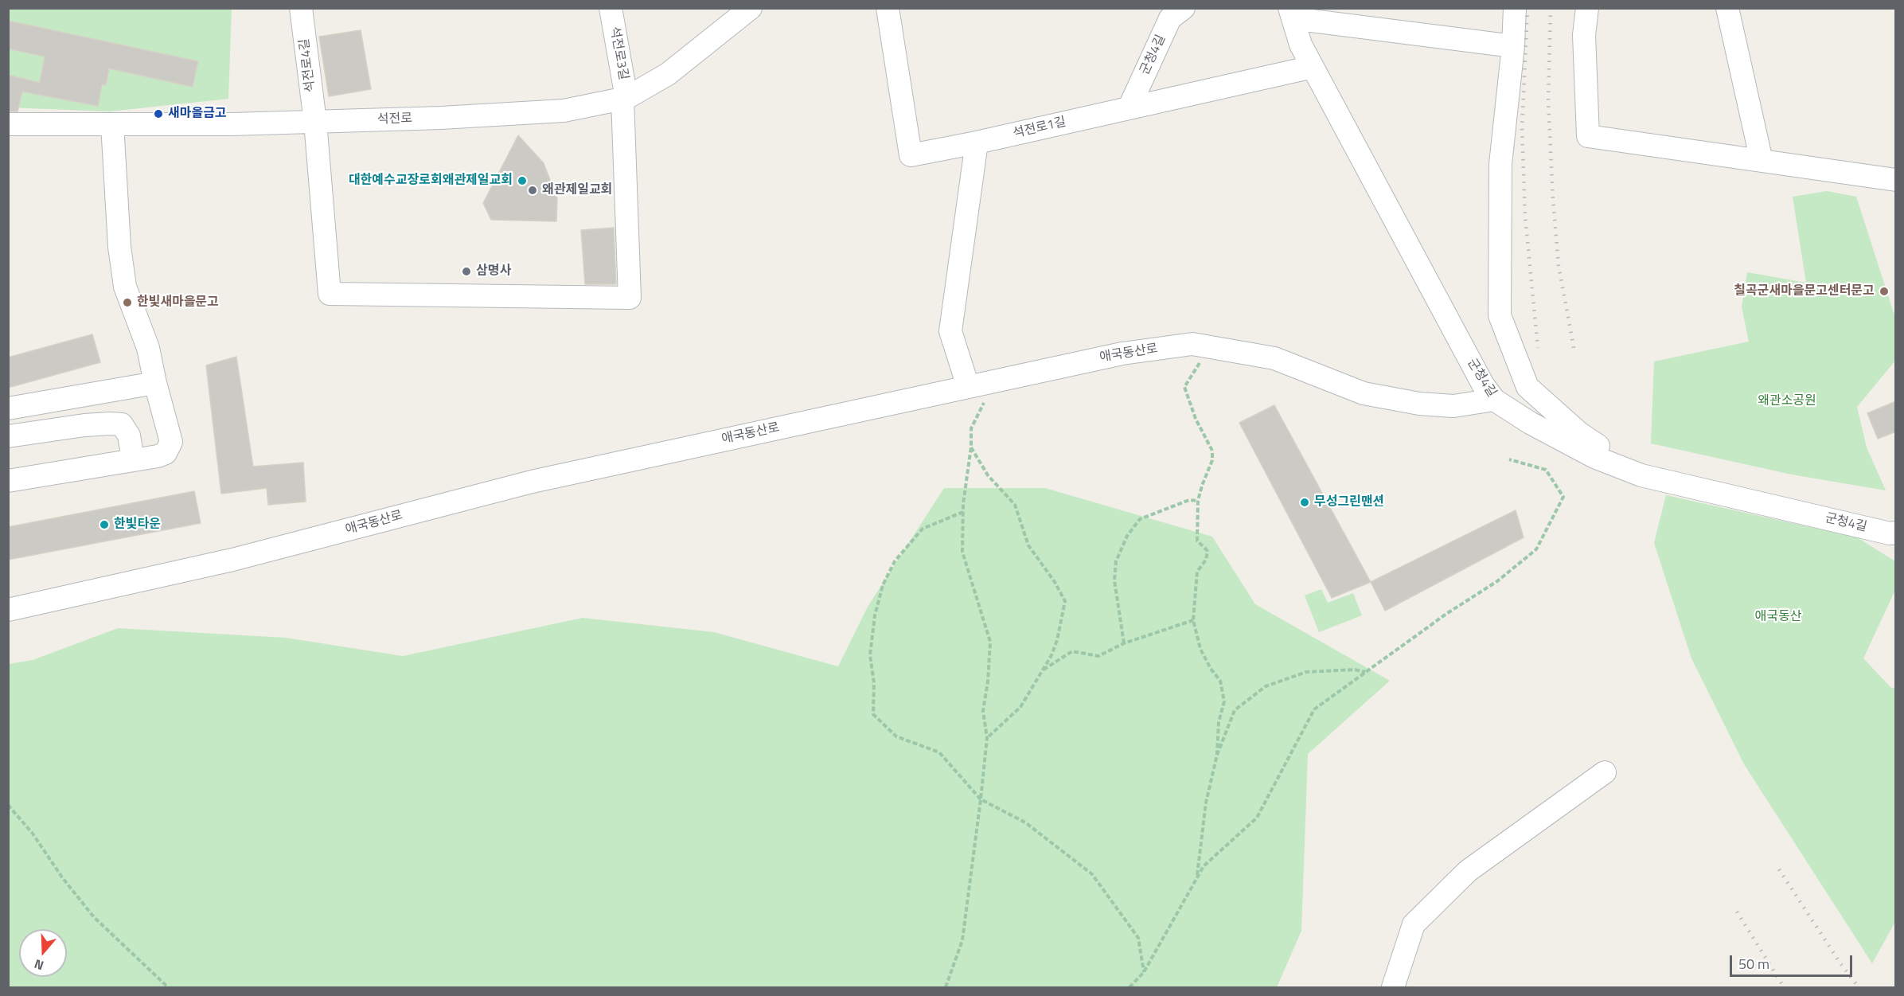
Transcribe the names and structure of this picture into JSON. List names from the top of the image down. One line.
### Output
{"streets":{"street":["석전로3길","군청4길","석전로4길","석전로","석전로1길","애국동산로"]},"crossings":[["석전로3길","석전로4길"],["석전로3길","석전로"],["군청4길","석전로1길"],["군청4길","애국동산로"],["석전로4길","석전로"]],"parks":["왜관소공원","애국동산"],"places":["새마을금고","대한예수교장로회왜관제일교회","왜관제일교회","삼명사","칠곡군새마을문고센터문고","한빛새마을문고","무성그린맨션","한빛타운"],"scale_bar":"50 m","north":"bottom"}
